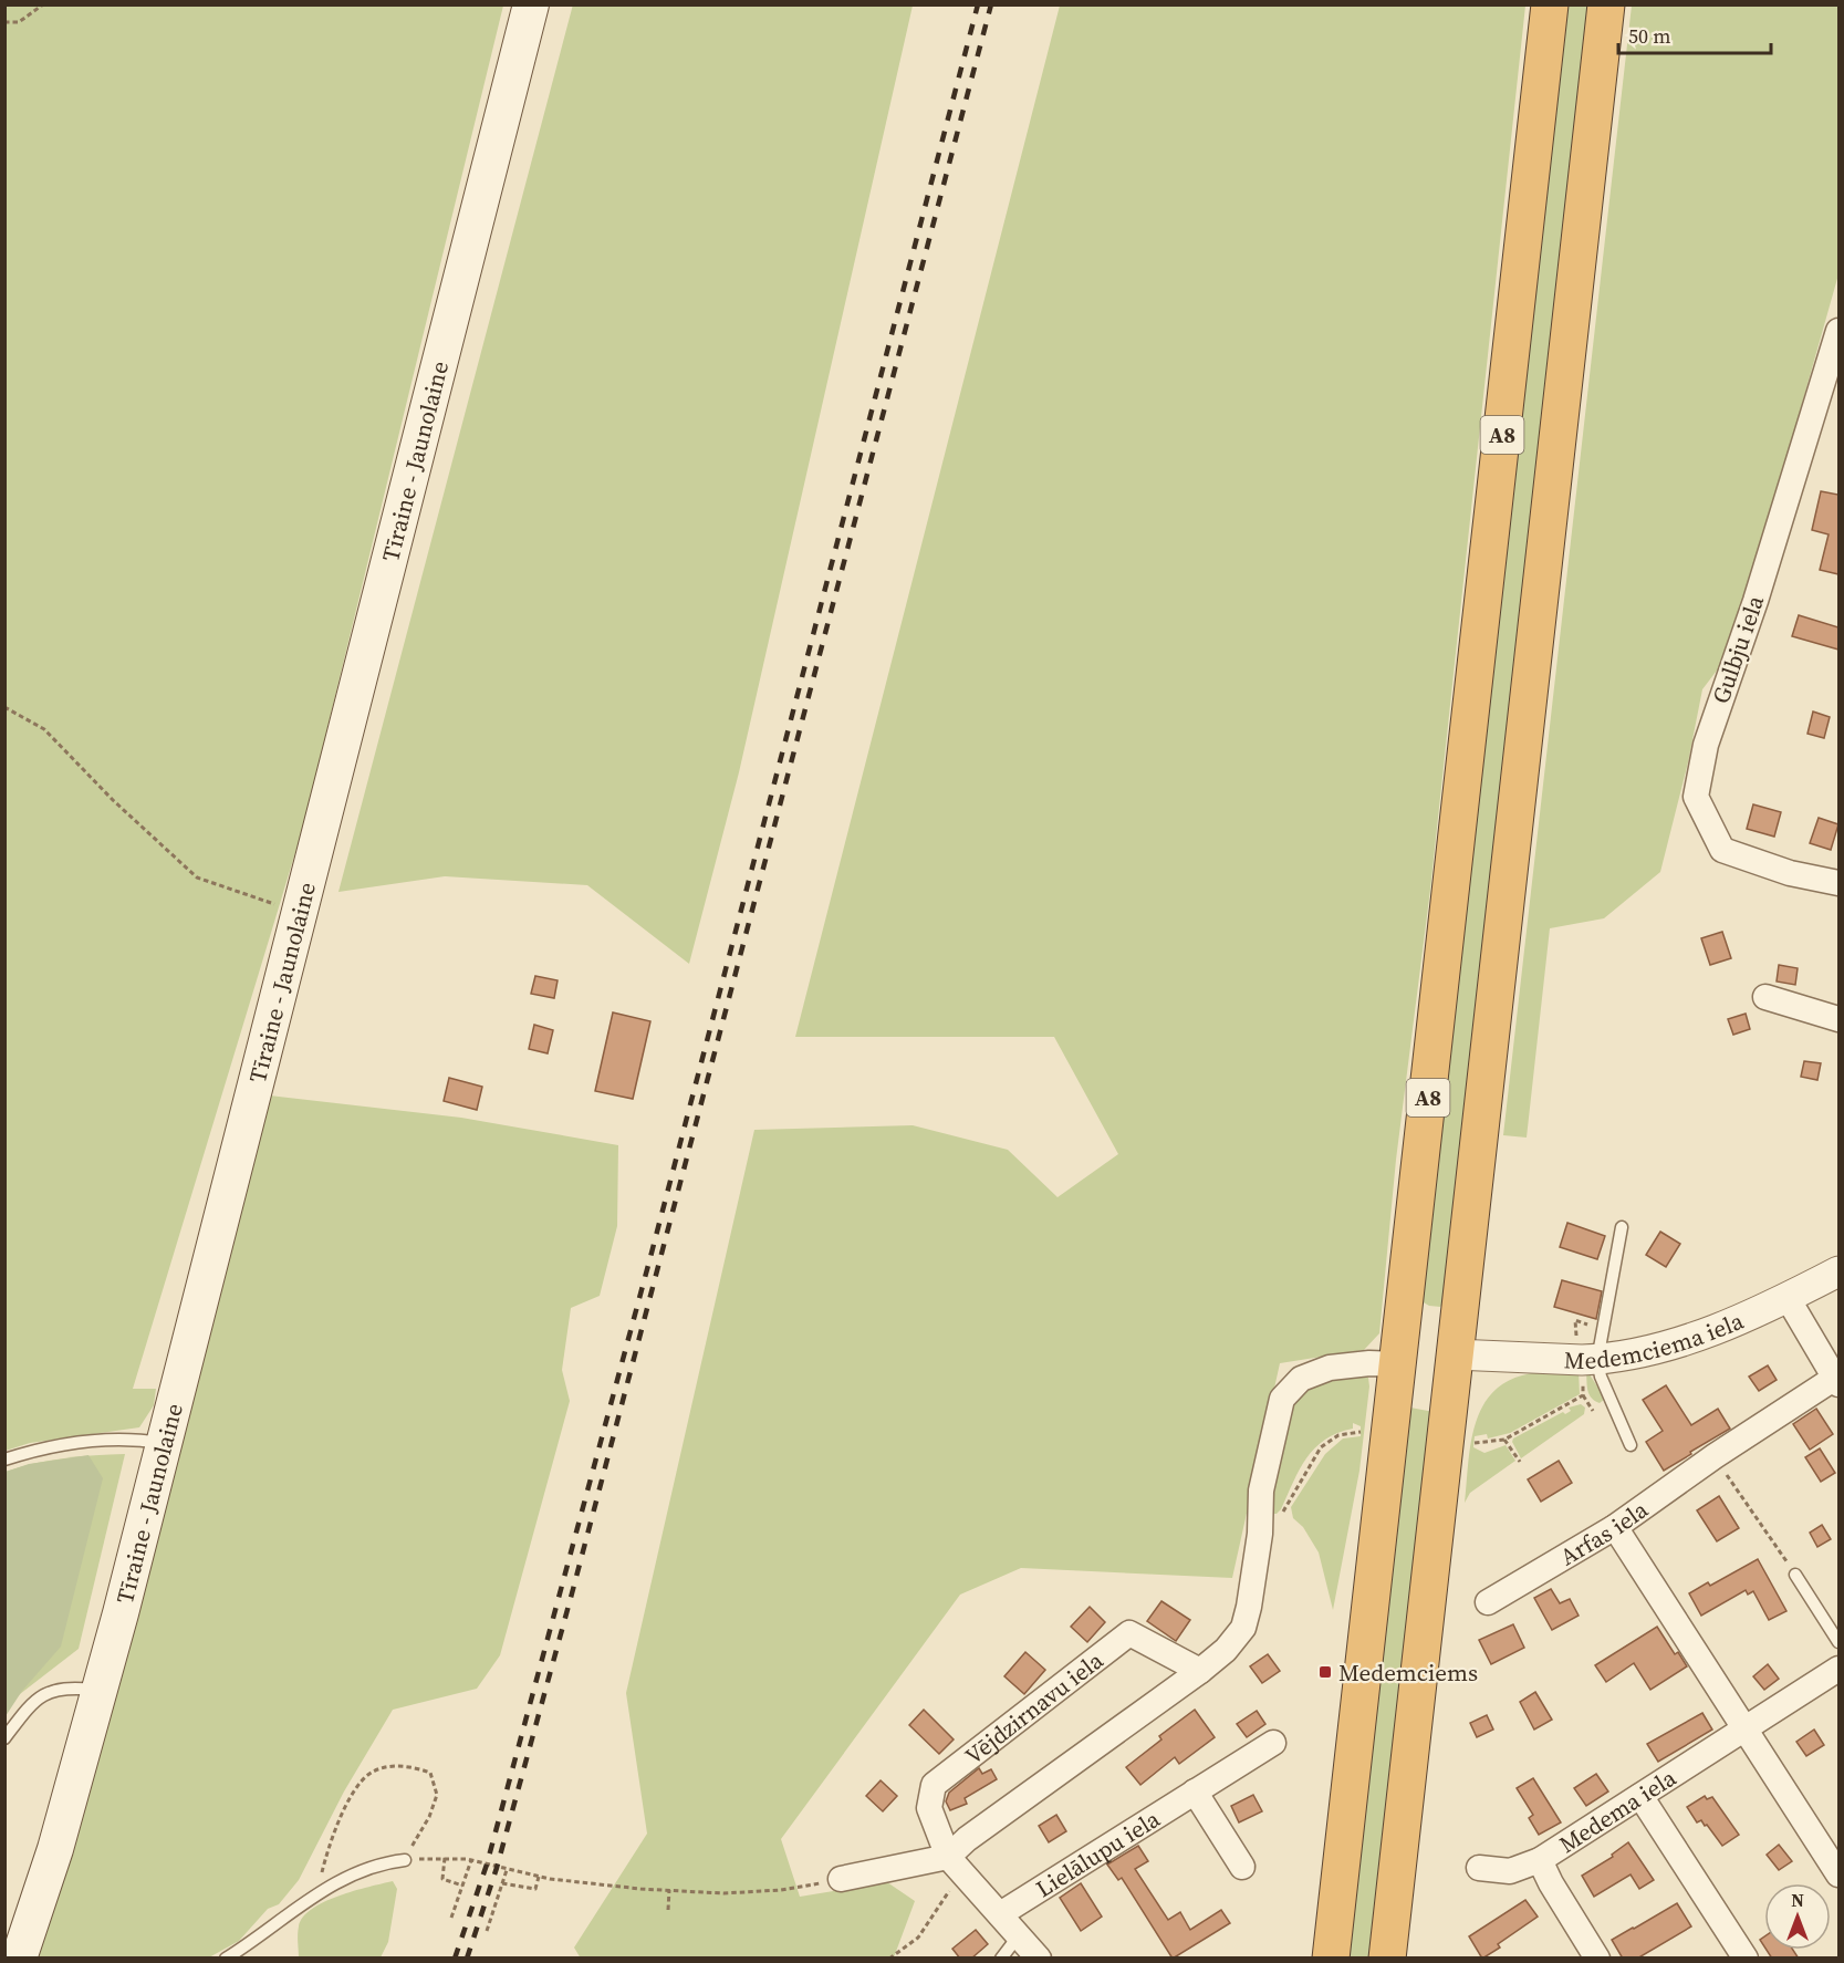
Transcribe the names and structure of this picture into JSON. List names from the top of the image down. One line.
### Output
{"streets":{"highway":["A8"],"main road":["Tīraine - Jaunolaine"],"street":["Gulbju iela","Medemciema iela","Arfas iela","Vējdzirnavu iela","Medema iela","Lielālupu iela"]},"crossings":[["A8","Medemciema iela"]],"places":{"transit":["Medemciems"]},"scale_bar":"50 m","north":"top"}
